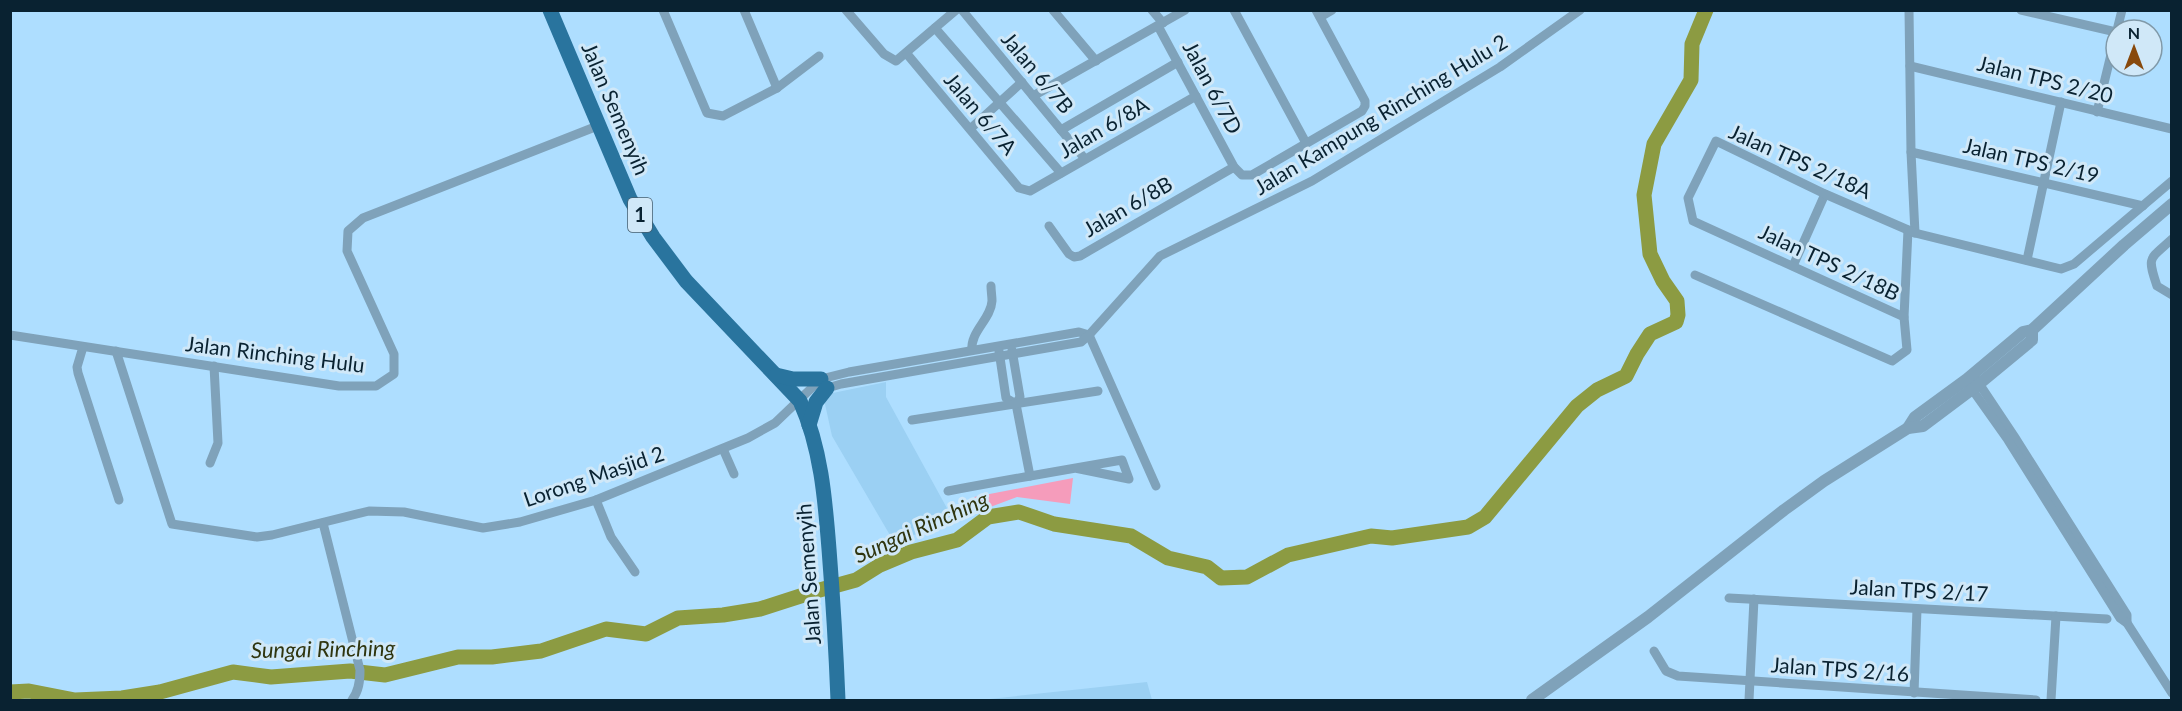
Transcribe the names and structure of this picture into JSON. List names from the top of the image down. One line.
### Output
{"streets":{"main road":["Jalan Semenyih","1"],"street":["Jalan 6/7B","Jalan TPS 2/20","Jalan 6/7D","Jalan 6/7A","Jalan Kampung Rinching Hulu 2","Jalan 6/8A","Jalan TPS 2/19","Jalan TPS 2/18A","Jalan 6/8B","Jalan TPS 2/18B","Jalan Rinching Hulu","Lorong Masjid 2","Jalan TPS 2/17","Jalan TPS 2/16"]},"crossings":[["Jalan 6/7B","Jalan 6/8A"],["Jalan TPS 2/20","Jalan TPS 2/18B"],["Jalan 6/7D","Jalan 6/8A"],["Jalan 6/7D","Jalan 6/8B"],["Jalan Semenyih","Jalan Rinching Hulu"],["Jalan Semenyih","Lorong Masjid 2"],["Jalan 6/7A","Jalan 6/8A"],["Jalan TPS 2/19","Jalan TPS 2/18A"],["Jalan TPS 2/19","Jalan TPS 2/18B"],["Jalan TPS 2/18A","Jalan TPS 2/18B"],["Jalan Rinching Hulu","Lorong Masjid 2"]],"water":["Sungai Rinching"],"north":"top"}
